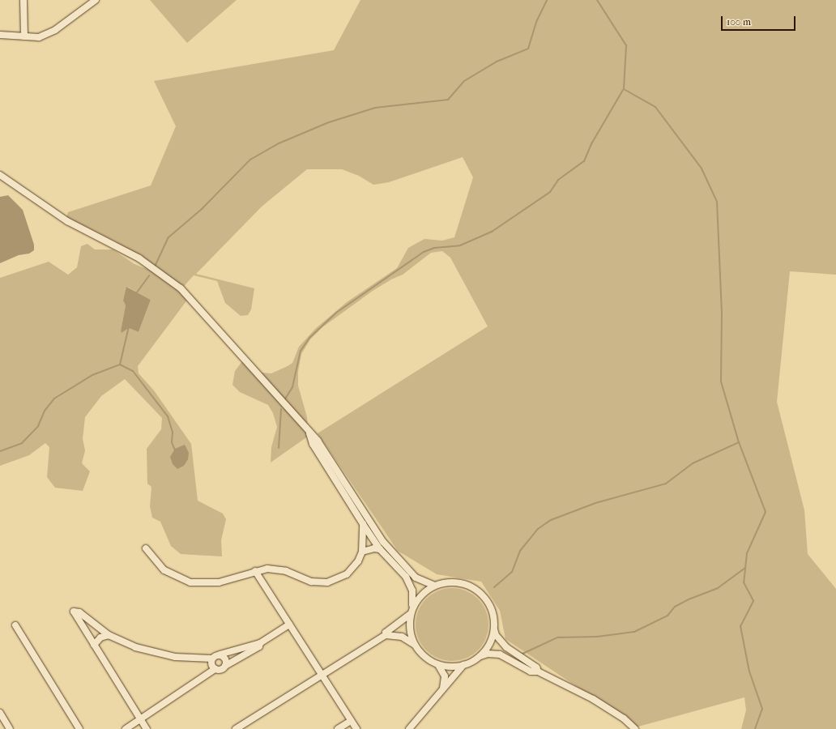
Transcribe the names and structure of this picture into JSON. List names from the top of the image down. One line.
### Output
{"scale_bar":"100 m"}
